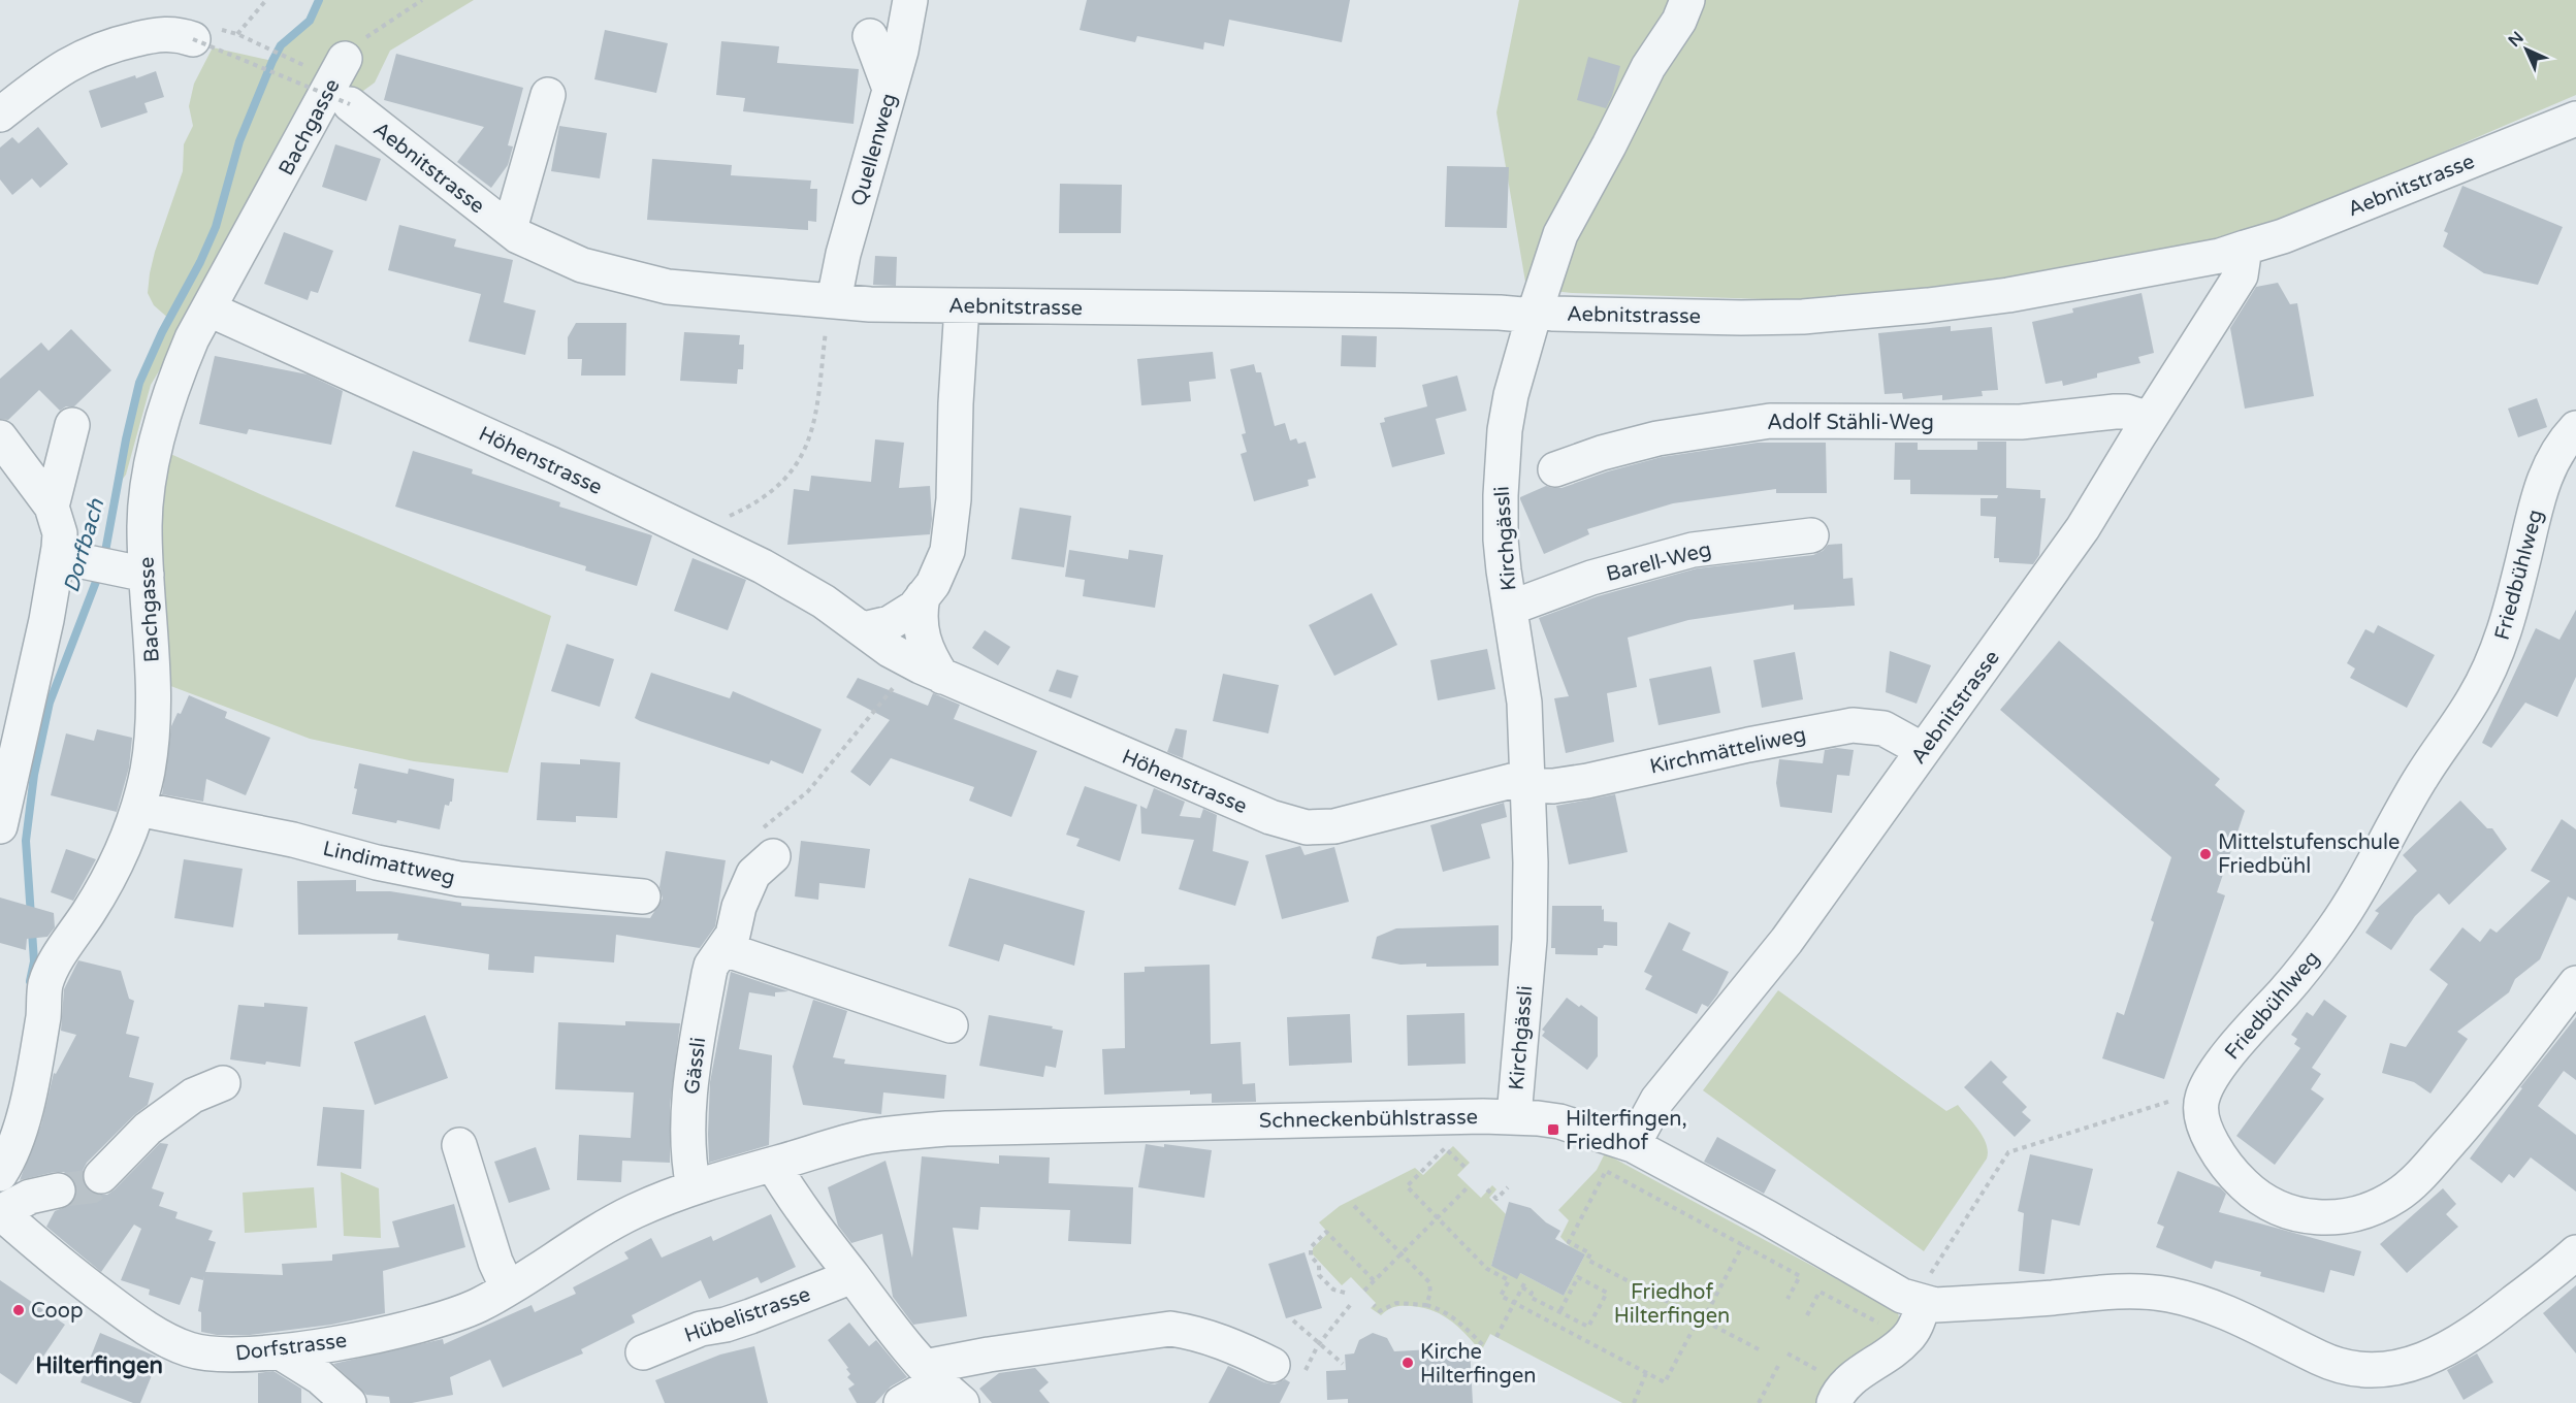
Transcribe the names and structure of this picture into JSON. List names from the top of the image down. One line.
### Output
{"streets":{"street":["Bachgasse","Quellenweg","Aebnitstrasse","Adolf Stähli-Weg","Höhenstrasse","Kirchgässli","Barell-Weg","Friedbühlweg","Kirchmätteliweg","Lindimattweg","Gässli","Schneckenbühlstrasse","Hübelistrasse","Dorfstrasse"]},"crossings":[["Bachgasse","Aebnitstrasse"],["Bachgasse","Höhenstrasse"],["Bachgasse","Lindimattweg"],["Quellenweg","Aebnitstrasse"],["Aebnitstrasse","Adolf Stähli-Weg"],["Aebnitstrasse","Kirchgässli"],["Aebnitstrasse","Kirchmätteliweg"],["Aebnitstrasse","Schneckenbühlstrasse"],["Höhenstrasse","Kirchgässli"],["Höhenstrasse","Kirchmätteliweg"],["Kirchgässli","Barell-Weg"],["Kirchgässli","Kirchmätteliweg"],["Kirchgässli","Schneckenbühlstrasse"],["Gässli","Dorfstrasse"],["Schneckenbühlstrasse","Dorfstrasse"]],"districts":["Hilterfingen"],"water":["Dorfbach"],"parks":["Friedhof Hilterfingen"],"places":{"other":["Mittelstufenschule Friedbühl","Coop","Kirche Hilterfingen"],"transit":["Hilterfingen, Friedhof"]},"north":"top left"}
